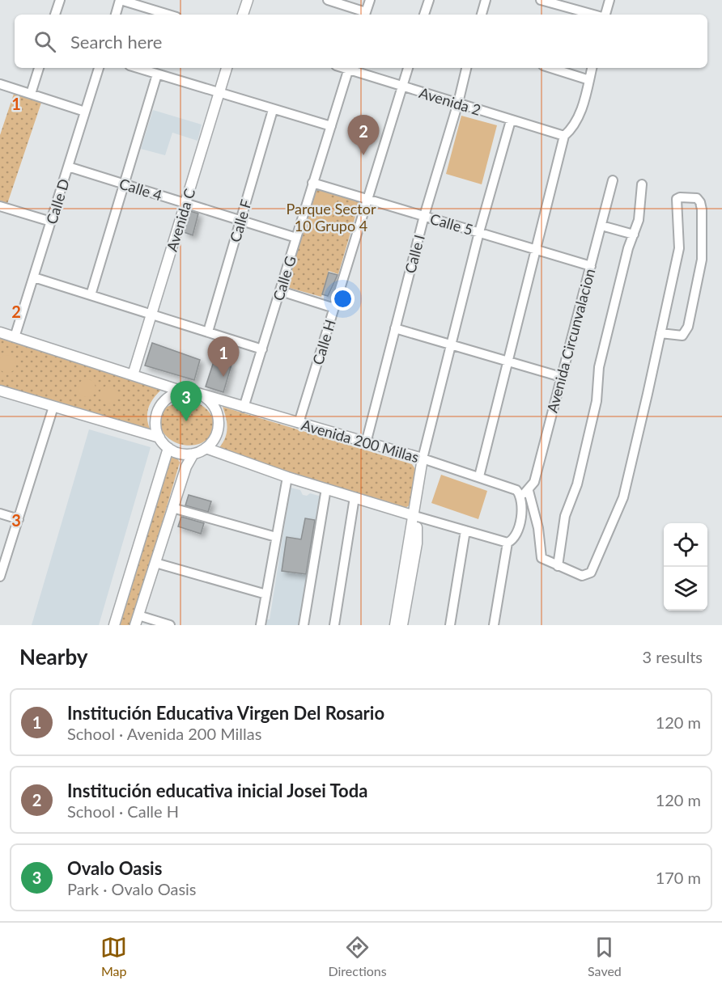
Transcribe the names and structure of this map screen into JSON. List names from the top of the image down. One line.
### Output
{"streets":{"street":["Avenida 2","Calle 4","Calle D","Avenida C","Calle F","Calle 5","Calle I","Calle G","Avenida Circunvalacion","Calle H","Avenida 200 Millas"]},"crossings":[["Avenida 2","Calle I"],["Avenida 2","Calle H"],["Calle 4","Calle D"],["Calle 4","Avenida C"],["Calle 4","Calle F"],["Calle 4","Calle G"],["Calle 5","Calle I"],["Calle 5","Calle G"],["Calle 5","Avenida Circunvalacion"],["Calle 5","Calle H"],["Calle I","Avenida 200 Millas"],["Calle G","Avenida 200 Millas"],["Avenida Circunvalacion","Avenida 200 Millas"],["Calle H","Avenida 200 Millas"]],"parks":["Parque Sector 10 Grupo 4"],"page":{"search":"Search here","pins":["2","1","3"],"heading":["Nearby","3 results"],"list":[{"mark":"1","name":"Institución Educativa Virgen Del Rosario","note":"School · Avenida 200 Millas","value":"120 m"},{"mark":"2","name":"Institución educativa inicial Josei Toda","note":"School · Calle H","value":"120 m"},{"mark":"3","name":"Ovalo Oasis","note":"Park · Ovalo Oasis","value":"170 m"}],"nav":["Map","Directions","Saved"]},"grid":{"rows":["1","2","3"]}}
